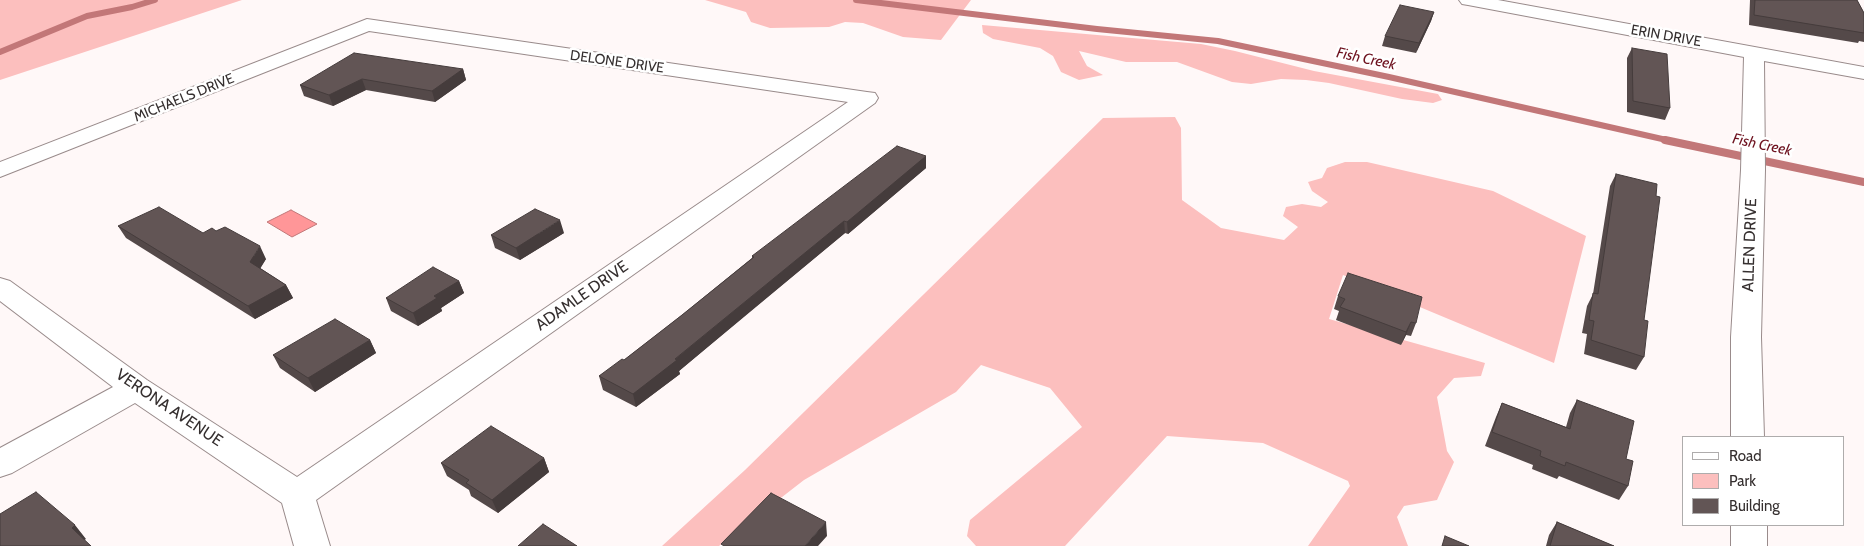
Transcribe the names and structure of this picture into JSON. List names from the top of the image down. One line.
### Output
{"streets":{"street":["ERIN DRIVE","DELONE DRIVE","MICHAELS DRIVE","ALLEN DRIVE","ADAMLE DRIVE","VERONA AVENUE"]},"crossings":[["ERIN DRIVE","ALLEN DRIVE"],["DELONE DRIVE","MICHAELS DRIVE"],["DELONE DRIVE","ADAMLE DRIVE"],["ADAMLE DRIVE","VERONA AVENUE"]],"water":["Fish Creek"],"legend":["Road","Park","Building"]}
